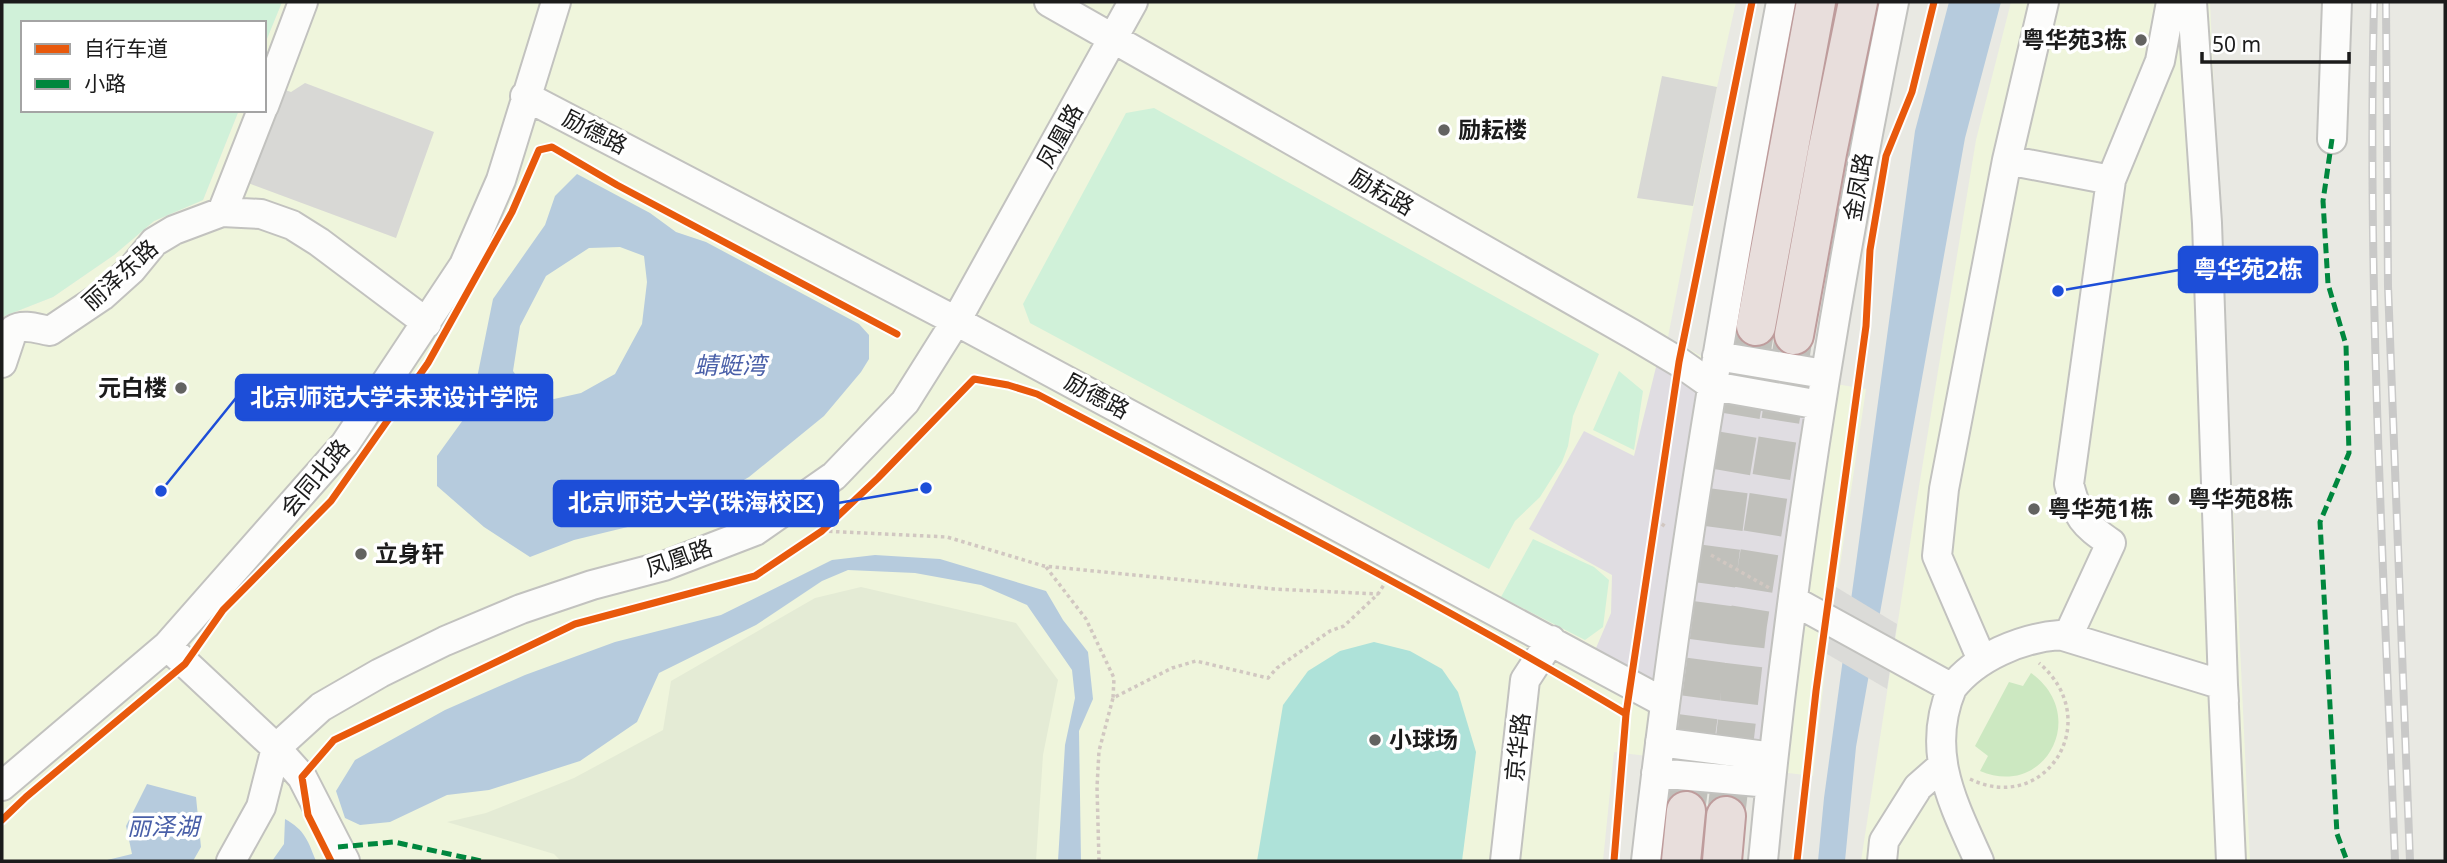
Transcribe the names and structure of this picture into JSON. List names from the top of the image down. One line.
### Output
{"streets":{"highway":["金凤路"],"street":["励德路","凤凰路","励耘路","丽泽东路","会同北路","京华路"]},"crossings":[["励德路","凤凰路"],["励德路","会同北路"],["励德路","京华路"],["凤凰路","励耘路"],["丽泽东路","会同北路"]],"water":["蜻蜓湾","丽泽湖"],"places":["粤华苑3栋","励耘楼","粤华苑2栋","元白楼","北京师范大学(珠海校区)","北京师范大学未来设计学院","粤华苑8栋","粤华苑1栋","立身轩","小球场"],"legend":["自行车道","小路"],"scale_bar":"50 m"}
